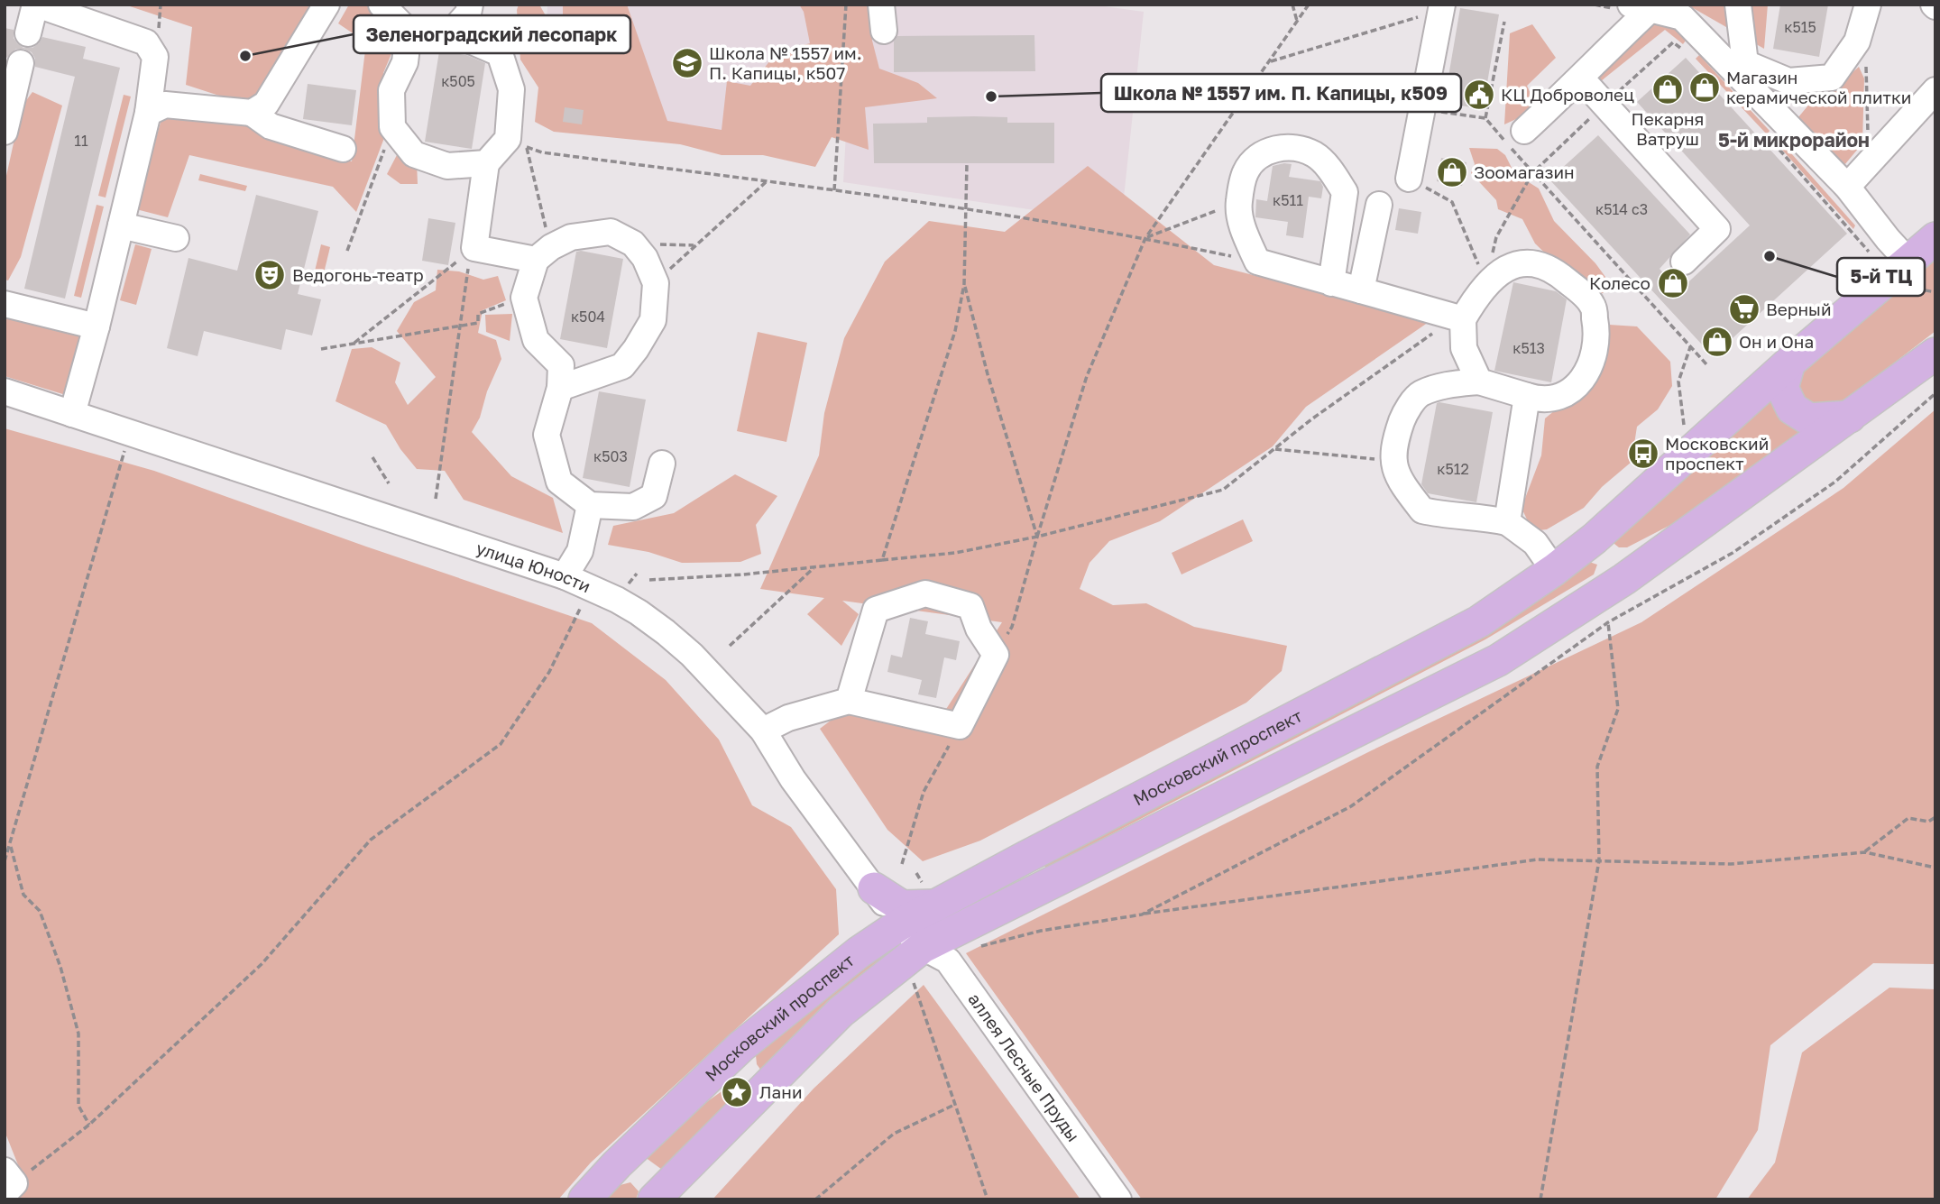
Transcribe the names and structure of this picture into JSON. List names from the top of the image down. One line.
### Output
{"streets":{"main road":["Московский проспект"],"street":["улица Юности","аллея Лесные Пруды"]},"crossings":[["улица Юности","Московский проспект"],["улица Юности","аллея Лесные Пруды"],["Московский проспект","аллея Лесные Пруды"]],"districts":["5-й микрорайон"],"places":{"other":["Зеленоградский лесопарк","Школа № 1557 им. П. Капицы, к509","5-й ТЦ"],"school or university":["Школа № 1557 им. П. Капицы, к507"],"shop":["Магазин керамической плитки","Пекарня Ватруш","Зоомагазин","Колесо","Он и Она"],"public building":["КЦ Доброволец"],"theatre":["Ведогонь-театр"],"supermarket":["Верный"],"bus stop":["Московский проспект"],"place":["Лани"]},"house_numbers":["к515","к505","11","к511","к514 с3","к504","к513","к503","к512"]}
